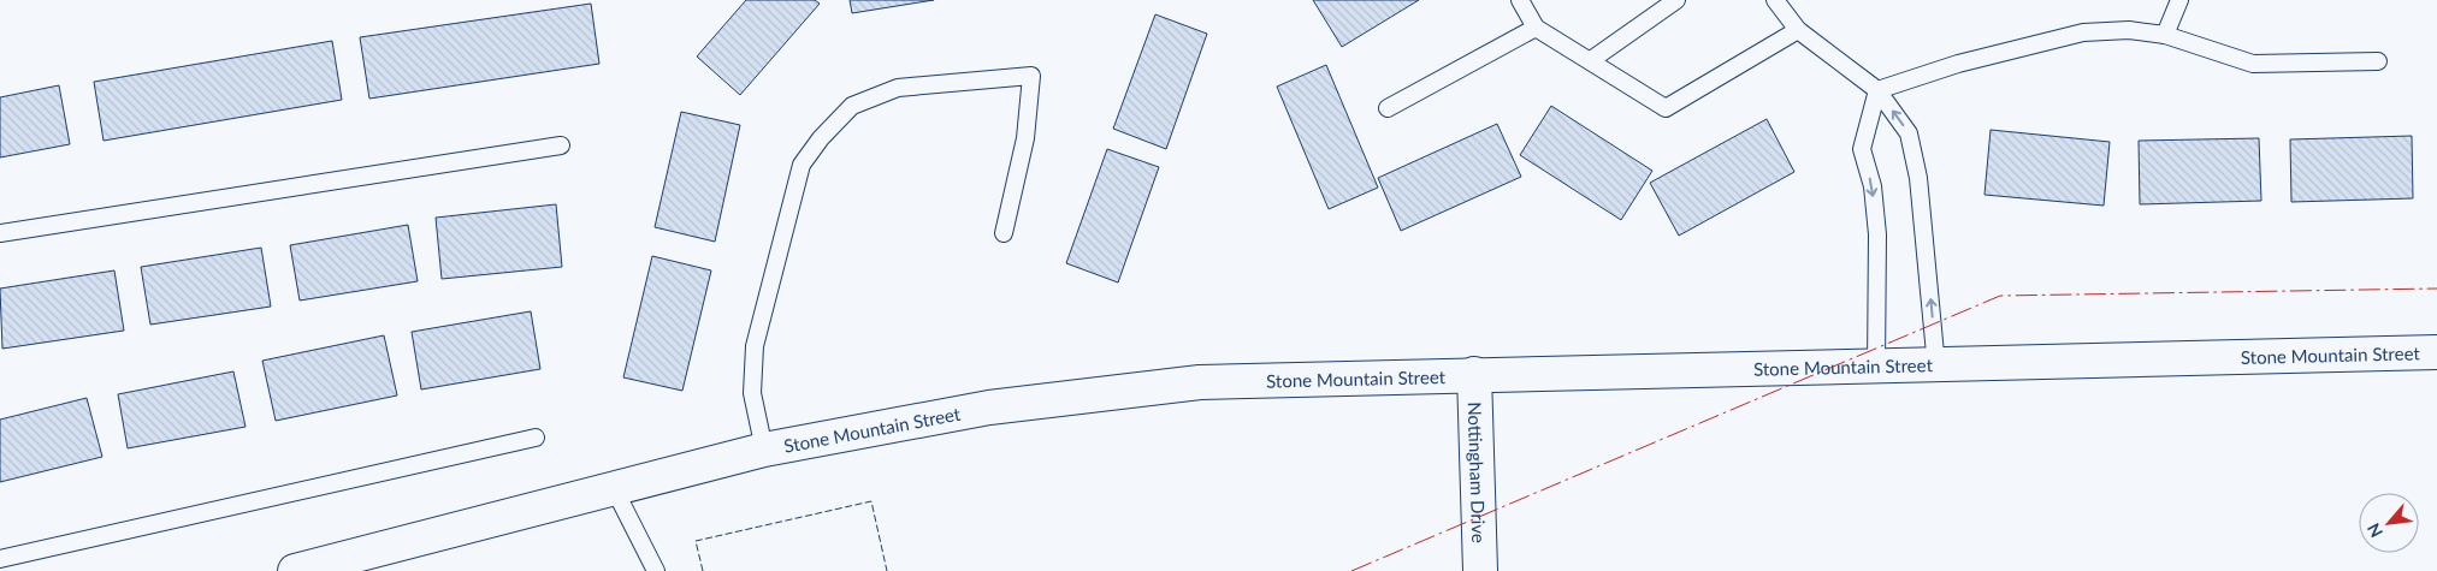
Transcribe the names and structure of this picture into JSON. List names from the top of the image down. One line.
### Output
{"streets":{"main road":["Stone Mountain Street","Nottingham Drive"]},"crossings":[["Stone Mountain Street","Nottingham Drive"]],"north":"bottom left"}
